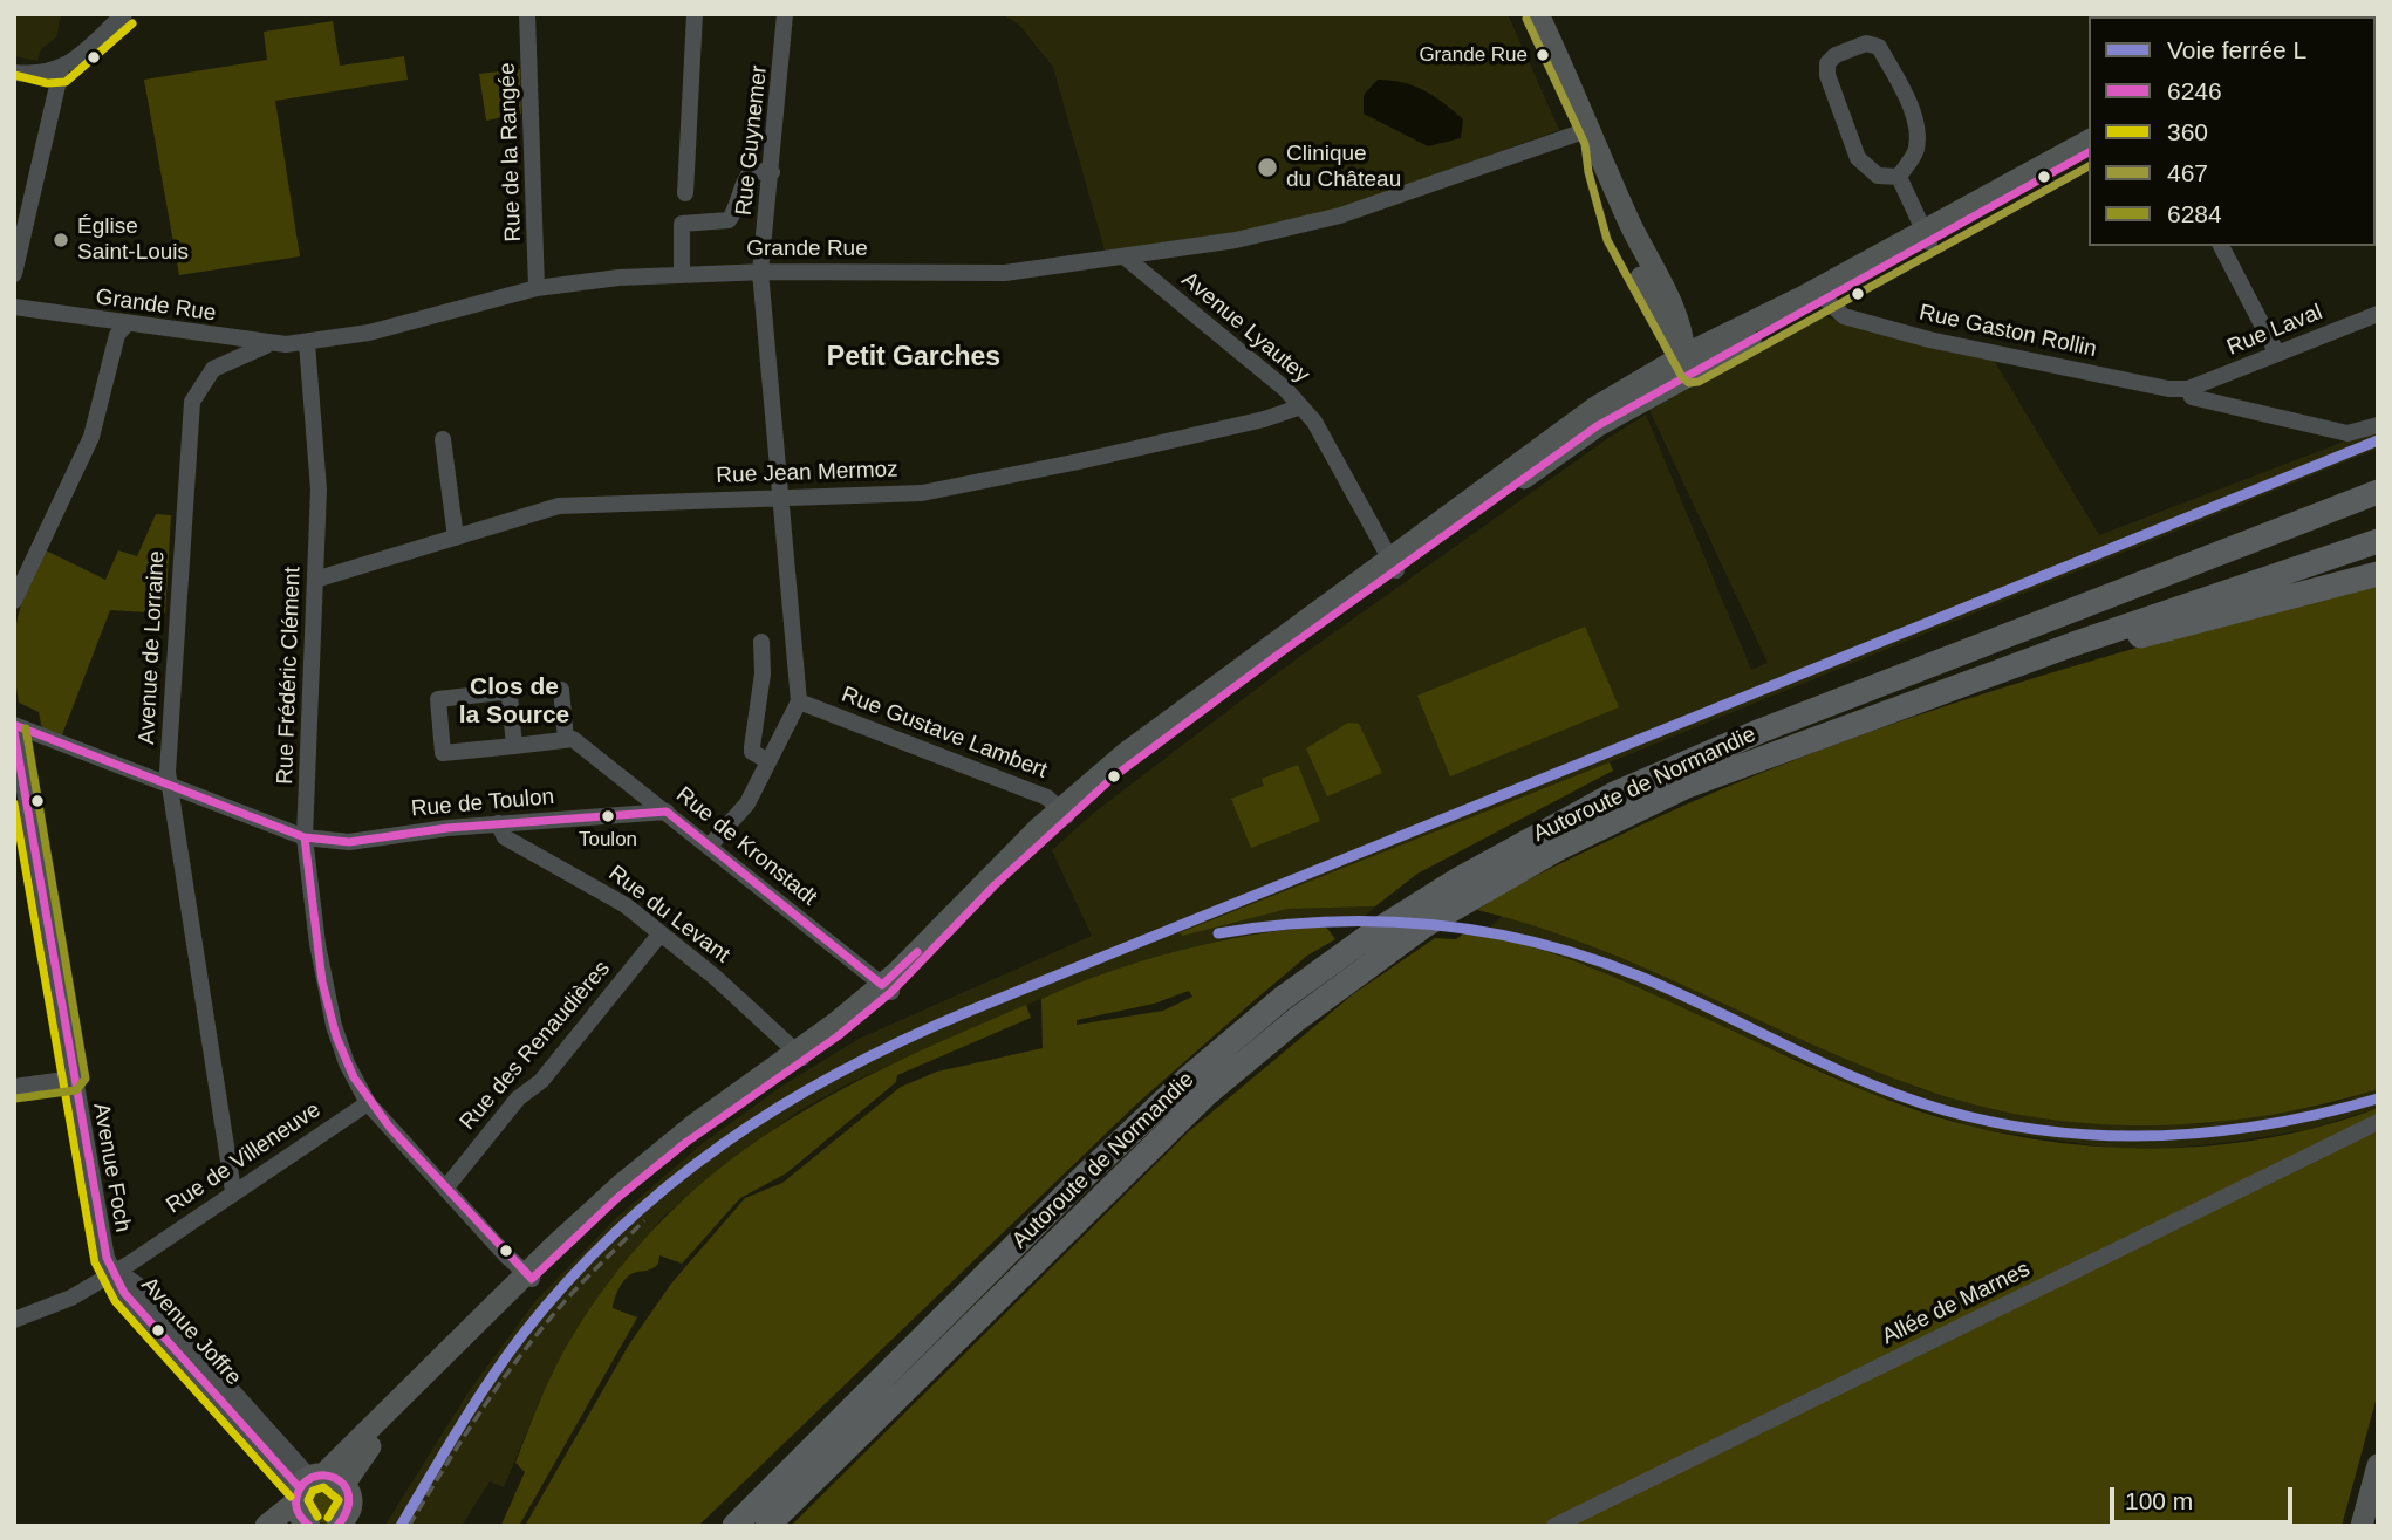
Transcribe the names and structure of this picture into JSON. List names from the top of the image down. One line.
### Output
{"streets":{"highway":["Autoroute de Normandie"],"street":["Rue Guynemer","Rue de la Rangée","Grande Rue","Avenue Lyautey","Rue Laval","Rue Gaston Rollin","Rue Jean Mermoz","Avenue de Lorraine","Rue Frédéric Clément","Rue Gustave Lambert","Rue de Toulon","Rue de Kronstadt","Rue du Levant","Rue des Renaudières","Rue de Villeneuve","Avenue Foch","Allée de Marnes","Avenue Joffre"]},"crossings":[["Rue Guynemer","Grande Rue"],["Rue Guynemer","Rue Jean Mermoz"],["Rue Guynemer","Rue Gustave Lambert"],["Rue de la Rangée","Grande Rue"],["Grande Rue","Avenue Lyautey"],["Grande Rue","Avenue de Lorraine"],["Grande Rue","Rue Frédéric Clément"],["Avenue Lyautey","Rue Jean Mermoz"],["Rue Laval","Rue Gaston Rollin"],["Rue Jean Mermoz","Rue Frédéric Clément"],["Avenue de Lorraine","Rue de Toulon"],["Avenue de Lorraine","Rue de Villeneuve"],["Rue Frédéric Clément","Rue de Toulon"],["Rue Frédéric Clément","Rue des Renaudières"],["Rue Frédéric Clément","Rue de Villeneuve"],["Rue de Toulon","Rue de Kronstadt"],["Rue de Toulon","Rue du Levant"],["Rue du Levant","Rue des Renaudières"],["Rue de Villeneuve","Avenue Foch"],["Rue de Villeneuve","Avenue Joffre"],["Avenue Foch","Avenue Joffre"]],"districts":["Petit Garches","Clos de la Source"],"places":["Grande Rue","Clinique du Château","Église Saint-Louis","Toulon"],"lines":["transit line 467","transit line 360","transit line 6246","rail line L","transit line 6284"],"legend":["Voie ferrée L","6246","360","467","6284"],"scale_bar":"100 m"}
